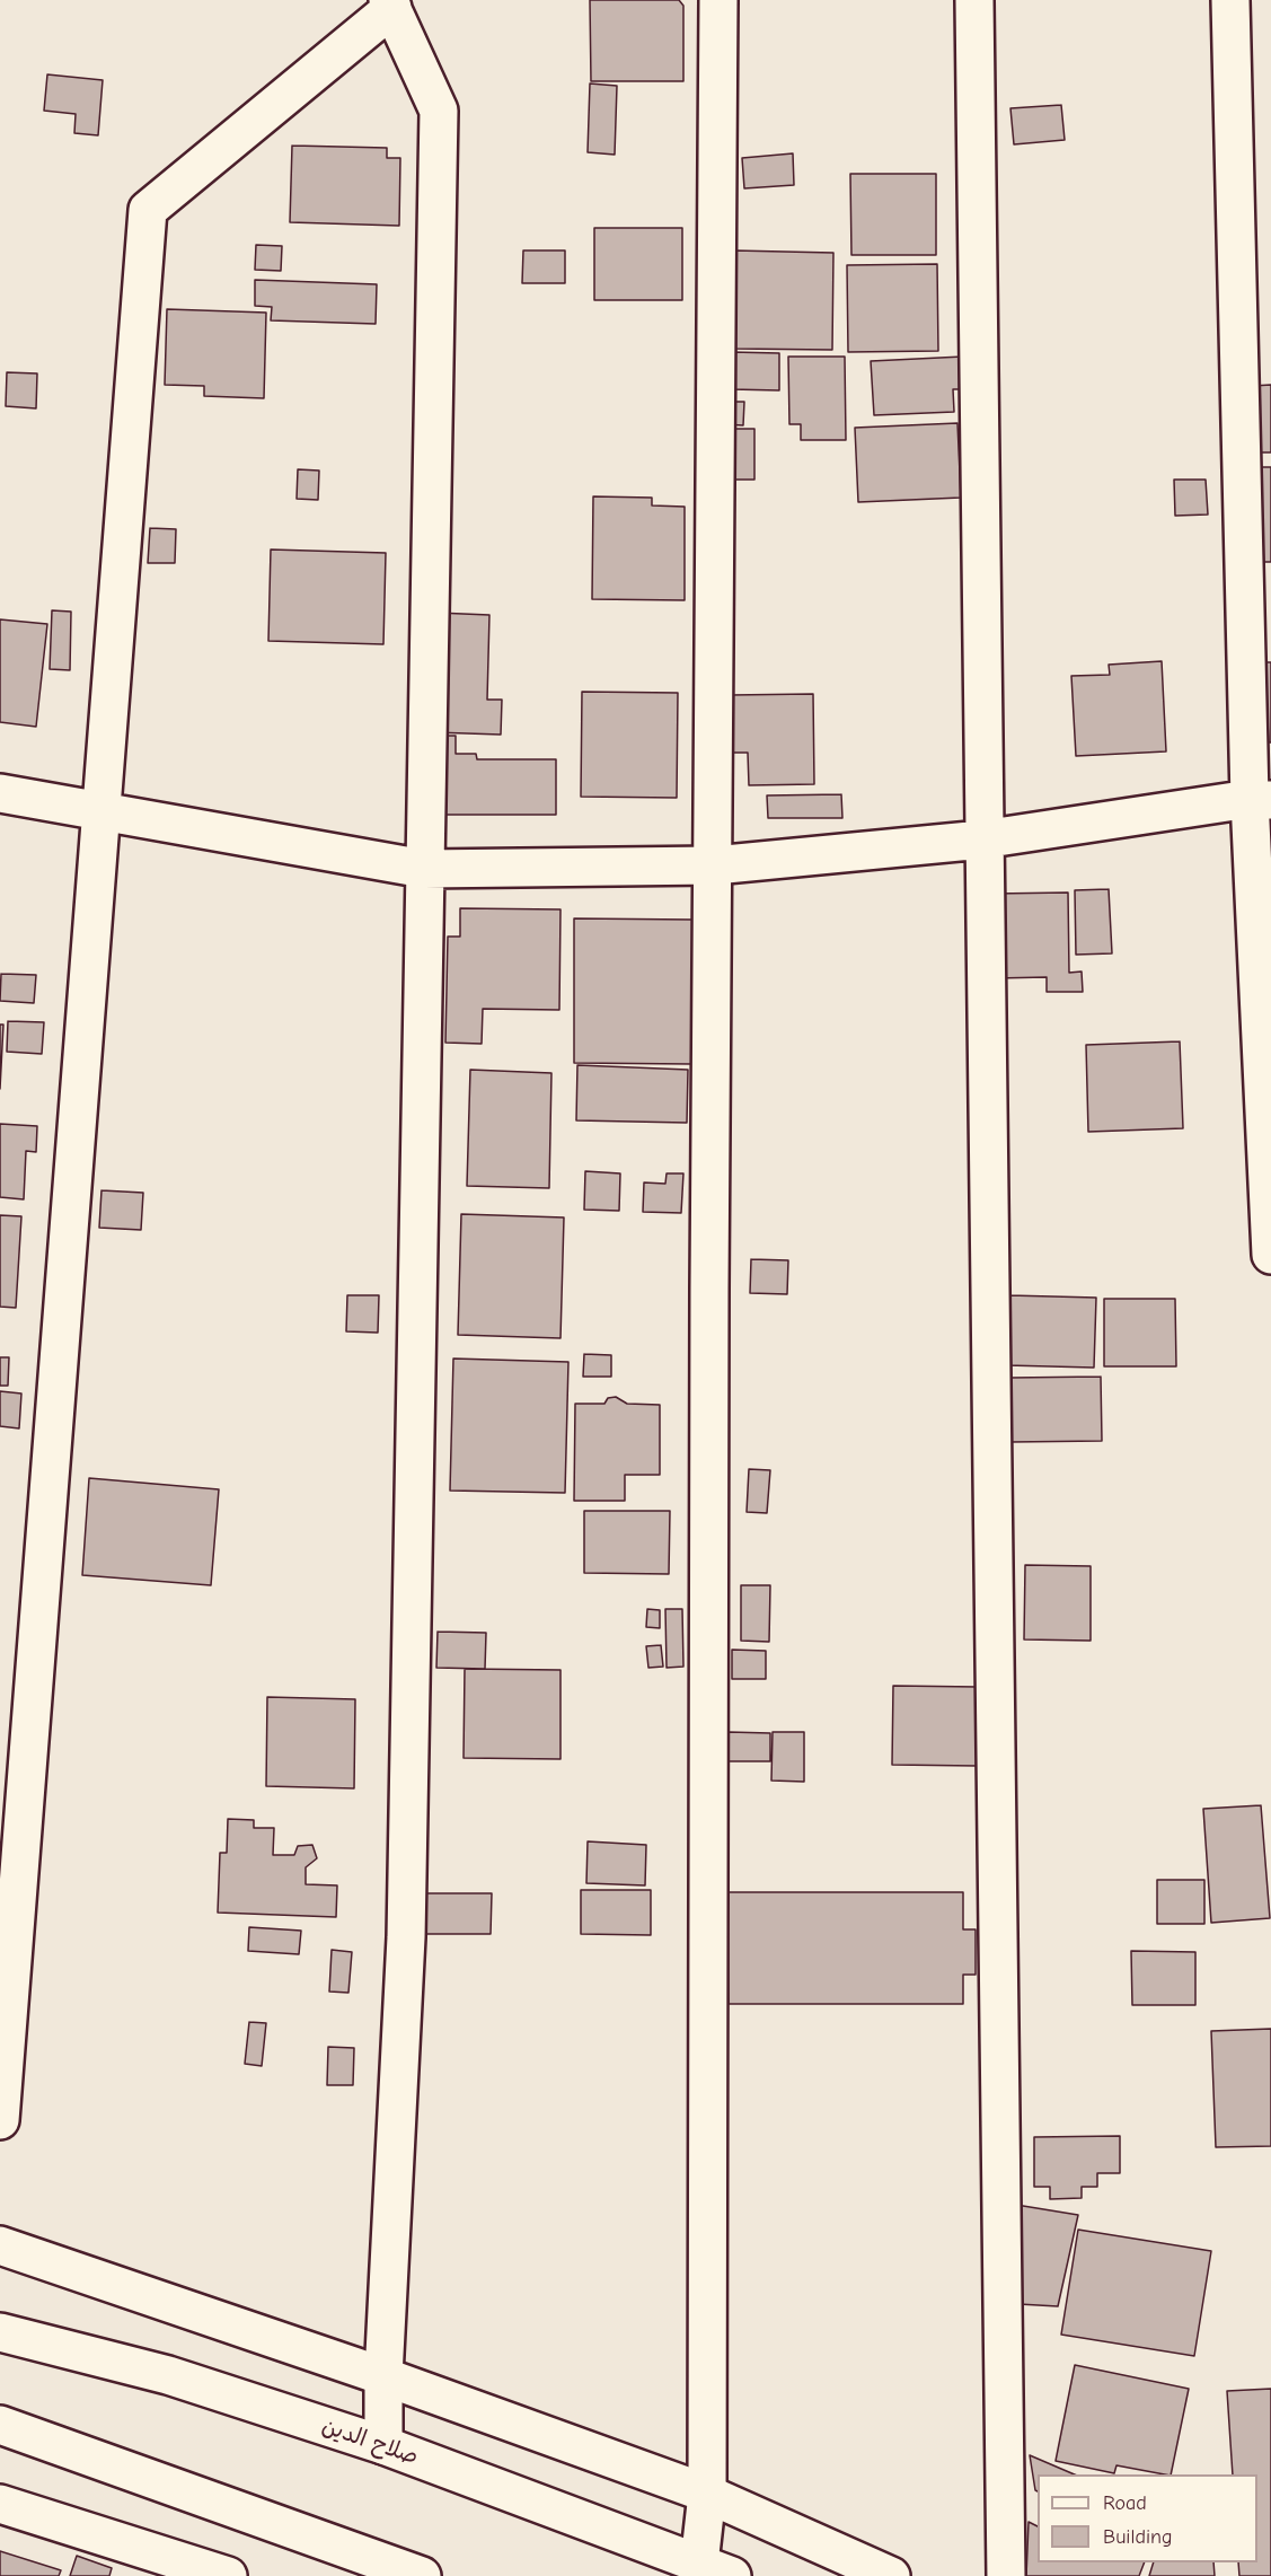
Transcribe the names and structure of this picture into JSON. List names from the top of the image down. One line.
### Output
{"streets":{"main road":["صلاح الدين"]},"legend":["Road","Building"]}
